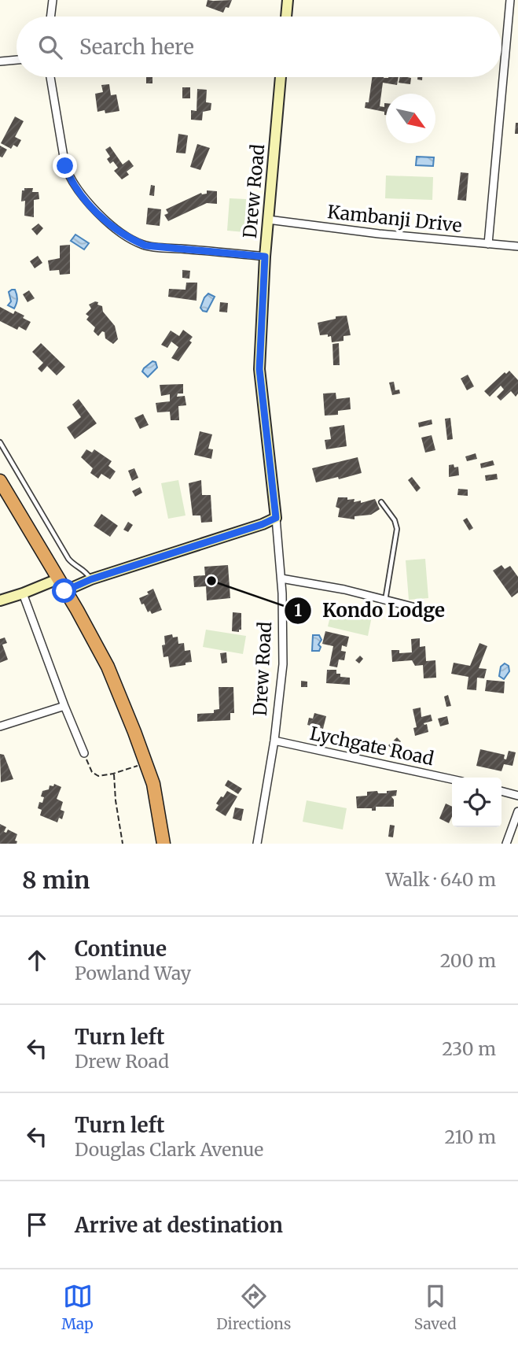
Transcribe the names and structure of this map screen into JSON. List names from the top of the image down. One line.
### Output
{"streets":{"street":["Drew Road","Kambanji Drive","Lychgate Road"]},"crossings":[["Drew Road","Kambanji Drive"],["Drew Road","Lychgate Road"]],"places":["Kondo Lodge"],"north":"bottom right","page":{"search":"Search here","heading":["8 min","Walk · 640 m"],"list":[["Continue","Powland Way","200 m"],["Turn left","Drew Road","230 m"],["Turn left","Douglas Clark Avenue","210 m"],"Arrive at destination"],"nav":["Map","Directions","Saved"]}}
